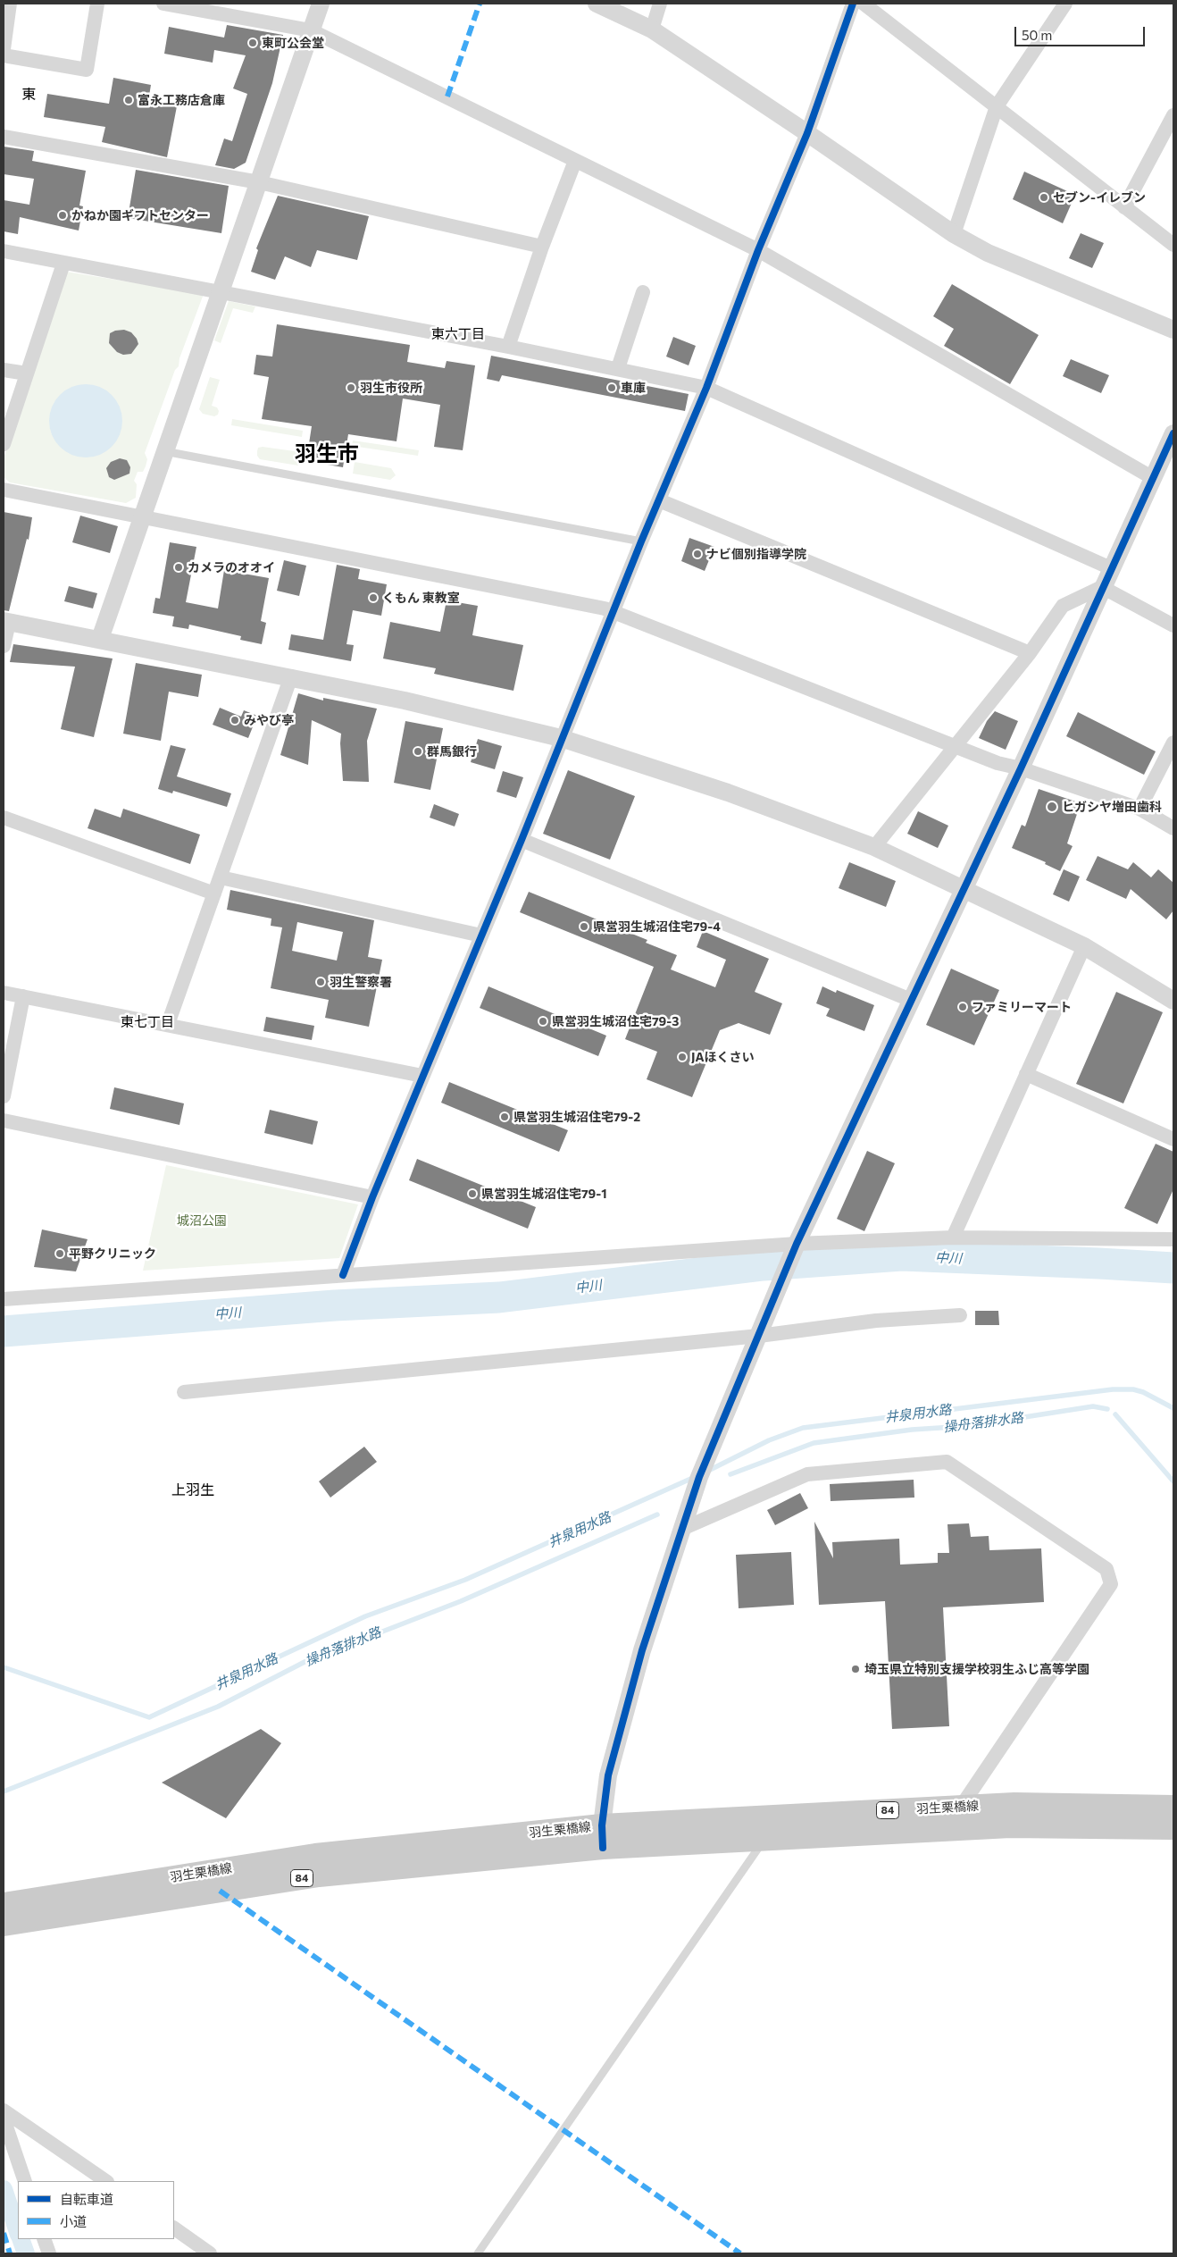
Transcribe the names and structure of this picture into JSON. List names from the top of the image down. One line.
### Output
{"streets":{"main road":["羽生栗橋線","84"]},"districts":["東","東六丁目","羽生市","東七丁目","上羽生"],"water":["中川","井泉用水路","操舟落排水路"],"parks":["城沼公園"],"places":["東町公会堂","富永工務店倉庫","セブン-イレブン","かねか園ギフトセンター","羽生市役所","車庫","ナビ個別指導学院","カメラのオオイ","くもん 東教室","みやび亭","群馬銀行","ヒガシヤ増田歯科","県営羽生城沼住宅79-4","羽生警察署","ファミリーマート","県営羽生城沼住宅79-3","JAほくさい","県営羽生城沼住宅79-2","県営羽生城沼住宅79-1","平野クリニック","埼玉県立特別支援学校羽生ふじ高等学園"],"legend":["自転車道","小道"],"scale_bar":"50 m"}
